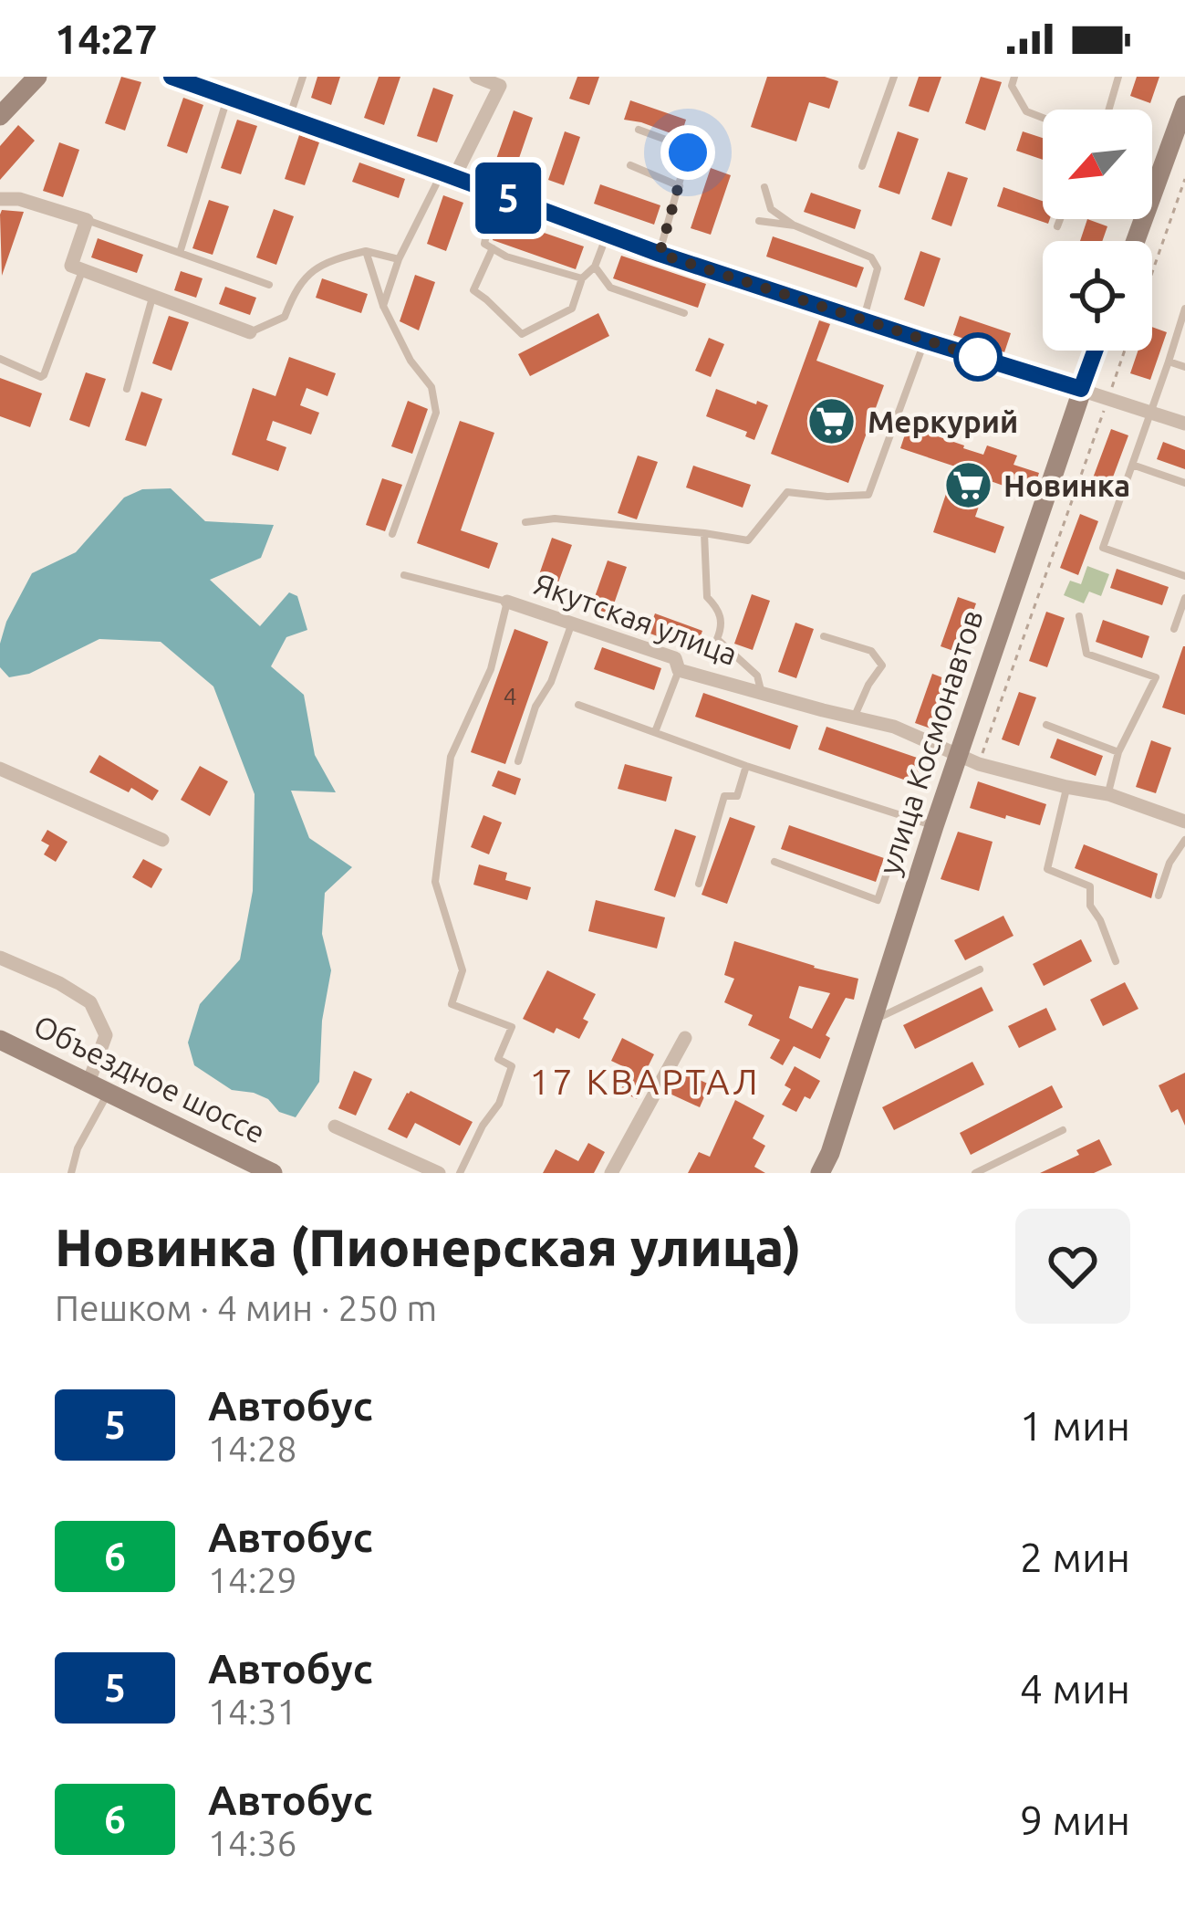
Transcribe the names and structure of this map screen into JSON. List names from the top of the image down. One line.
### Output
{"streets":{"street":["Якутская улица","улица Космонавтов","Объездное шоссе"]},"crossings":[["Якутская улица","улица Космонавтов"]],"districts":["17 КВАРТАЛ"],"places":{"supermarket":["Меркурий","Новинка"]},"lines":["bus line 5"],"house_numbers":["4"],"north":"bottom left","page":{"status":"14:27","on_map":"5","heading":["Новинка (Пионерская улица)","Пешком · 4 мин · 250 m"],"list":[{"mark":"5","name":"Автобус","note":"14:28","value":"1 мин"},{"mark":"6","name":"Автобус","note":"14:29","value":"2 мин"},{"mark":"5","name":"Автобус","note":"14:31","value":"4 мин"},{"mark":"6","name":"Автобус","note":"14:36","value":"9 мин"}]}}
